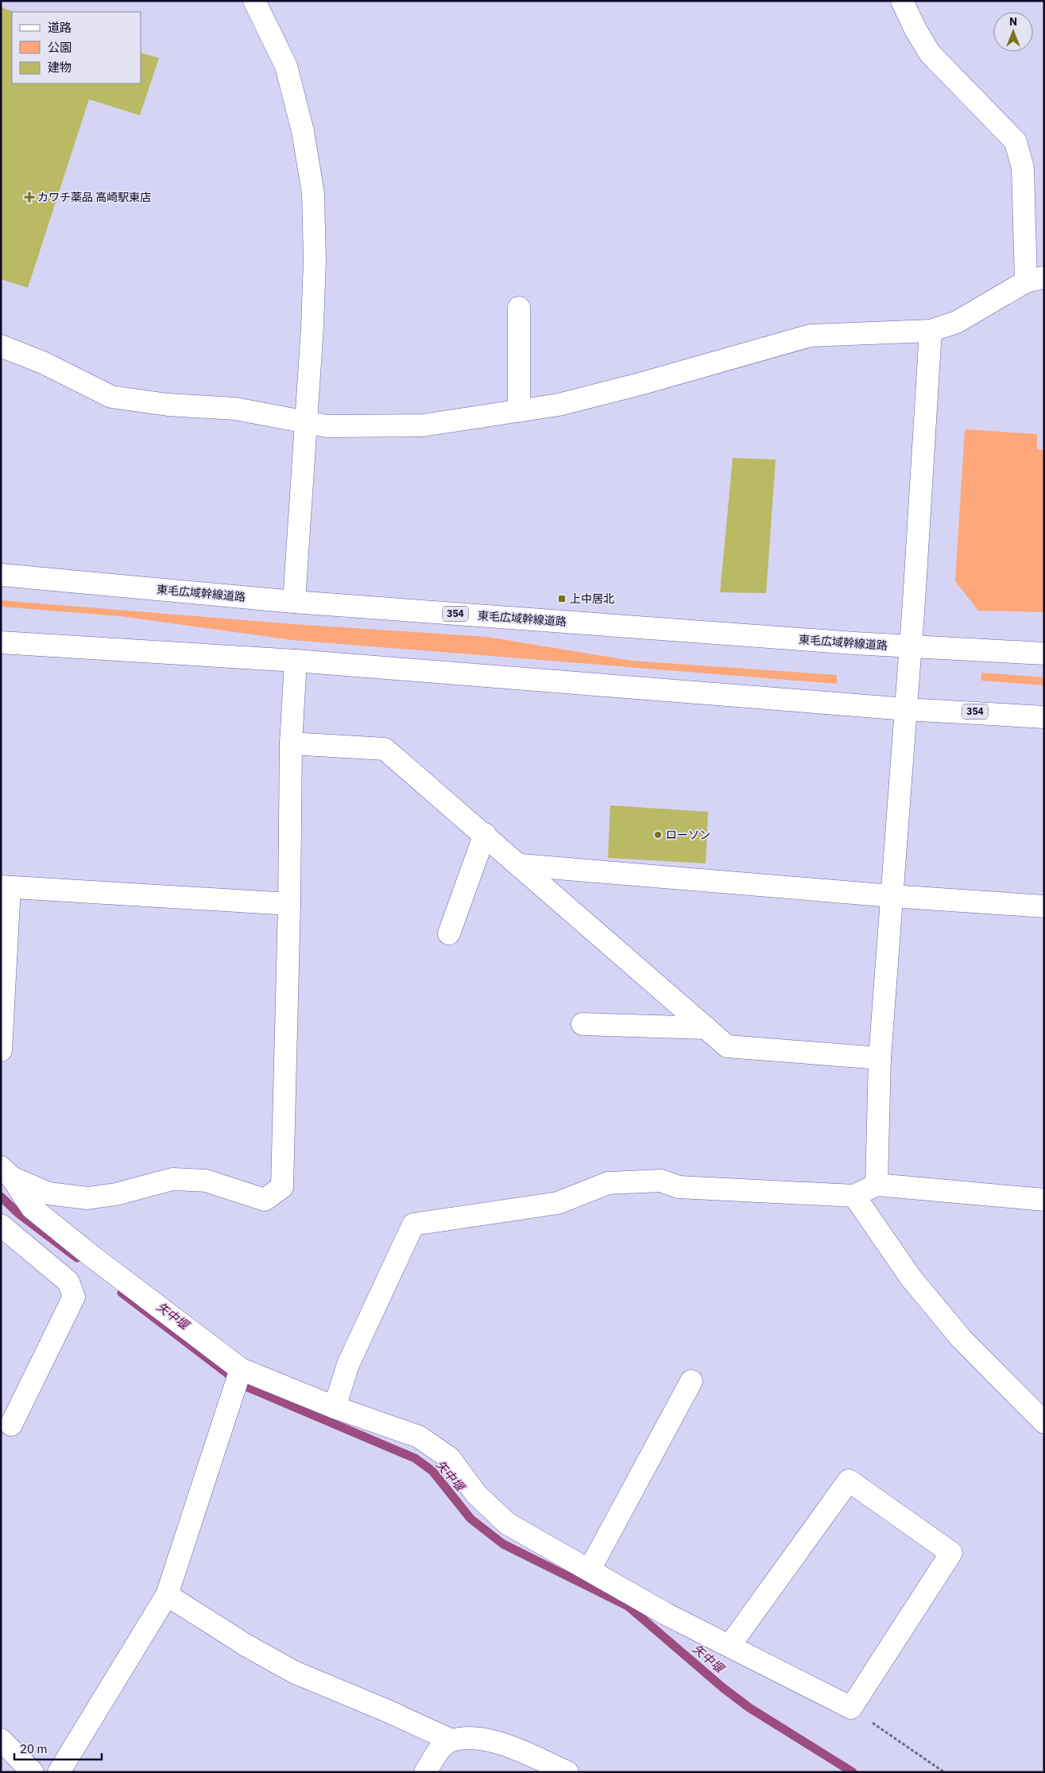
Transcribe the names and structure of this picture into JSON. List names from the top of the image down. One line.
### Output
{"streets":{"main road":["東毛広域幹線道路","354"]},"water":["矢中堰"],"places":{"health":["カワチ薬品 高崎駅東店"],"transit":["上中居北"],"other":["ローソン"]},"legend":["道路","公園","建物"],"scale_bar":"20 m","north":"top"}
